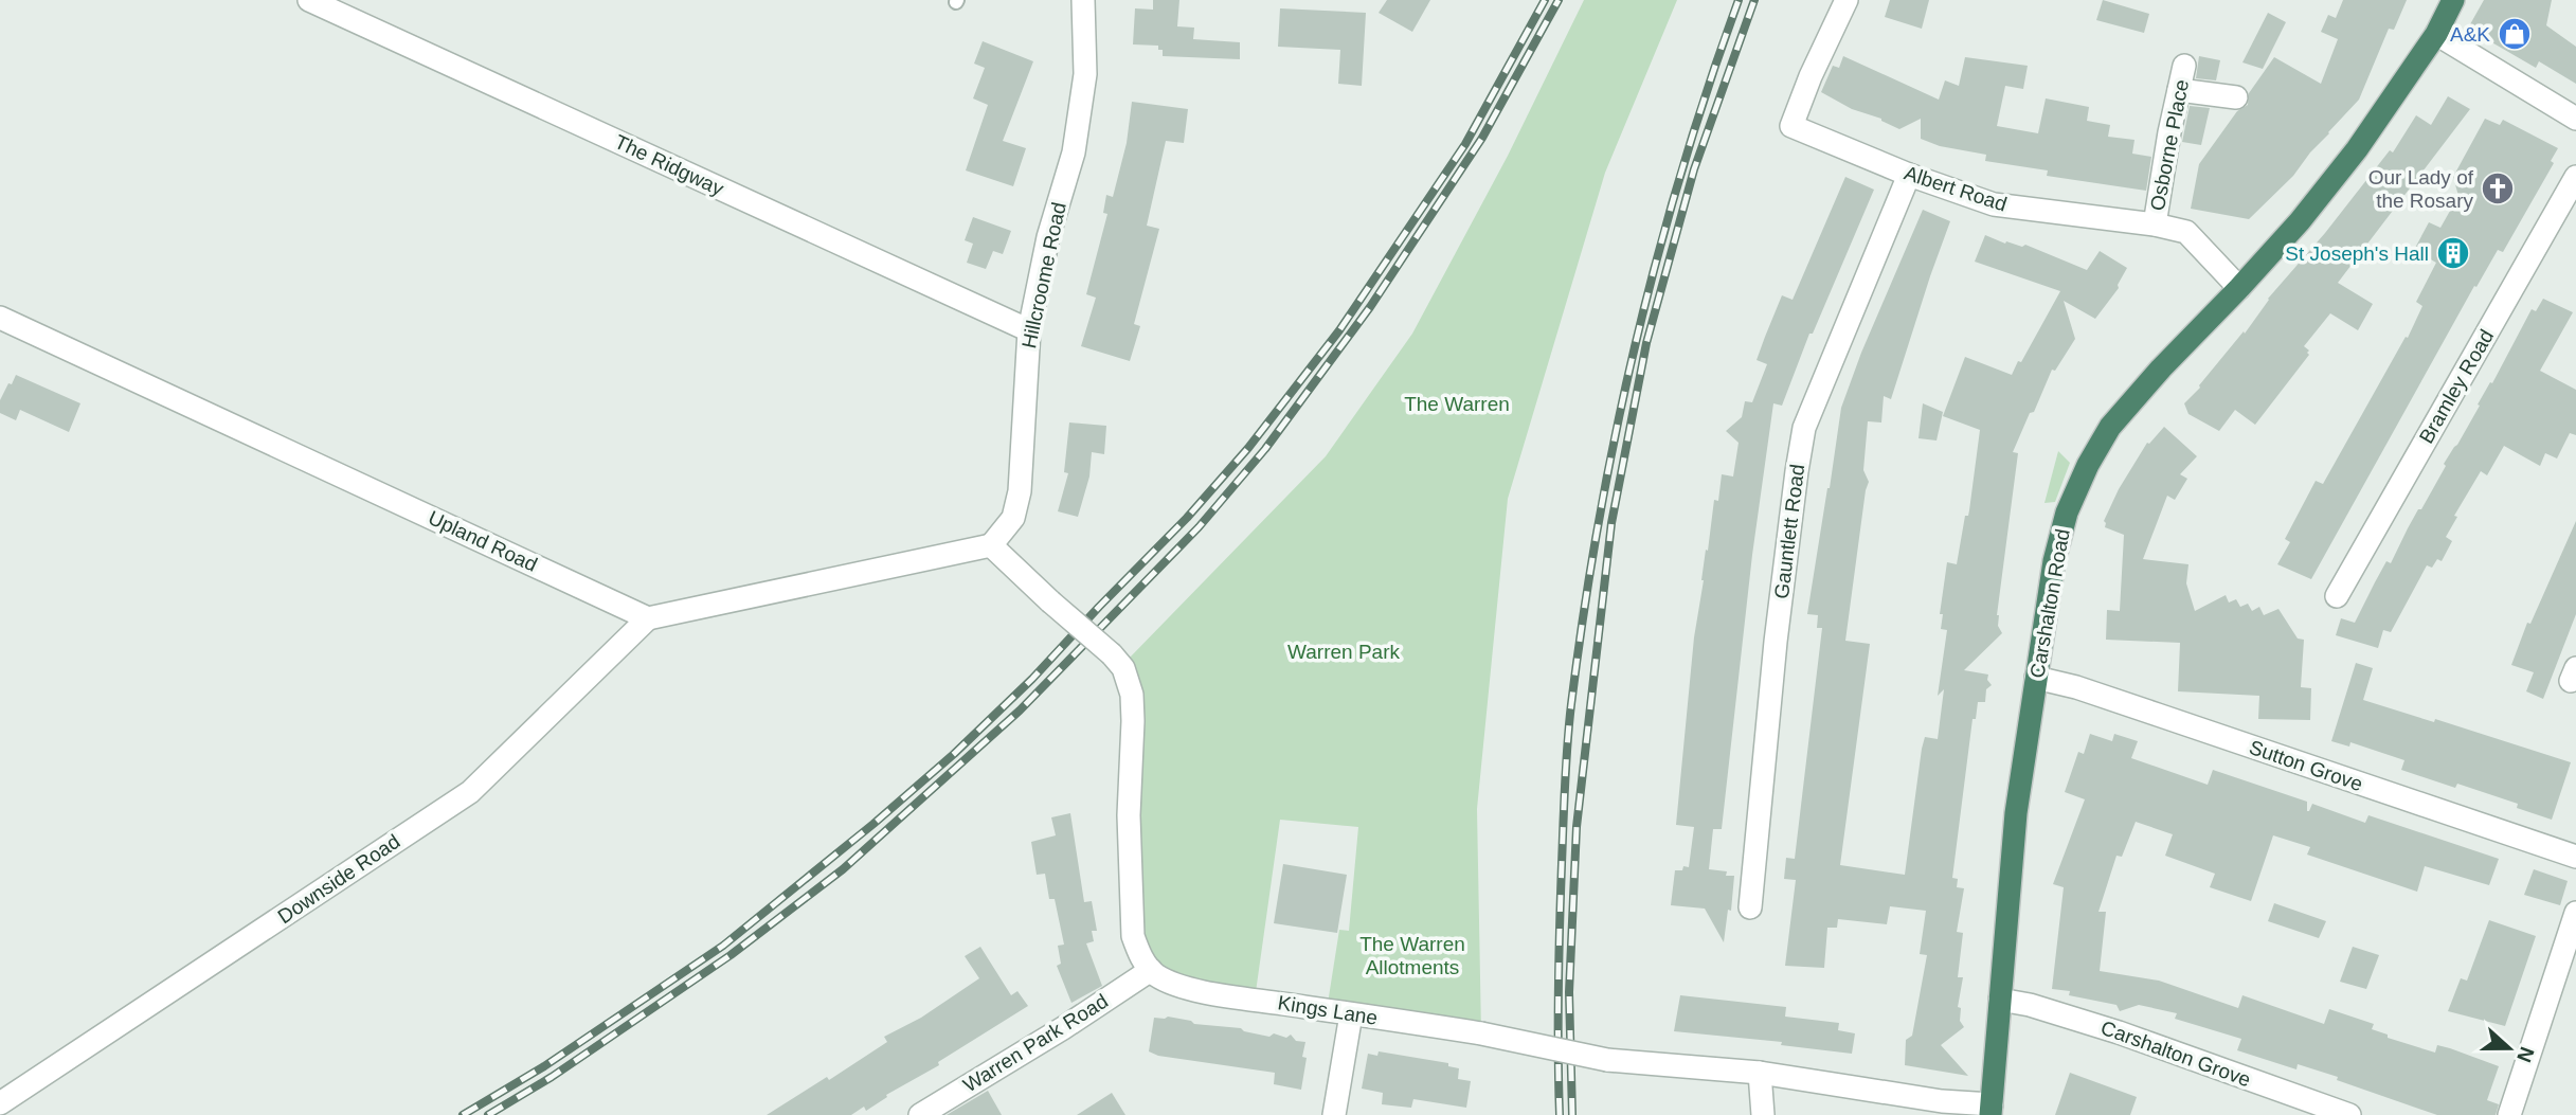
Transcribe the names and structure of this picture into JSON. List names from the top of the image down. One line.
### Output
{"streets":{"highway":["Carshalton Road"],"street":["Osborne Place","The Ridgway","Albert Road","Hillcroome Road","Bramley Road","Gauntlett Road","Upland Road","Sutton Grove","Downside Road","Kings Lane","Warren Park Road","Carshalton Grove"]},"crossings":[["Osborne Place","Albert Road"],["The Ridgway","Hillcroome Road"],["Albert Road","Gauntlett Road"],["Albert Road","Carshalton Road"],["Upland Road","Downside Road"],["Carshalton Road","Sutton Grove"],["Carshalton Road","Kings Lane"],["Carshalton Road","Carshalton Grove"],["Kings Lane","Warren Park Road"]],"parks":["The Warren","Warren Park","The Warren Allotments"],"places":{"shop":["A&K"],"church":["Our Lady of the Rosary"],"building":["St Joseph's Hall"]},"north":"right"}
